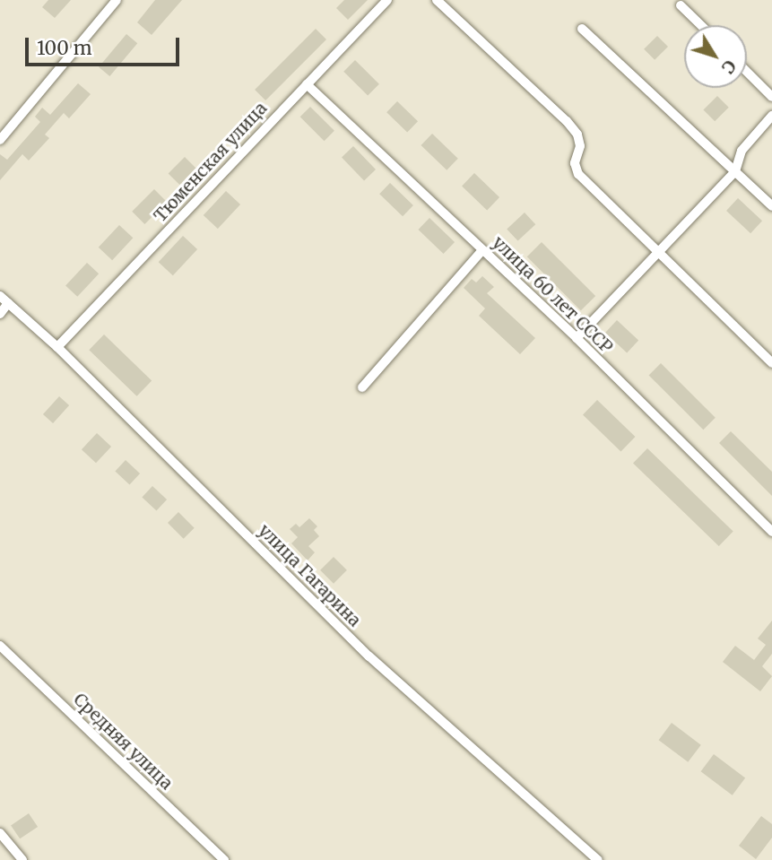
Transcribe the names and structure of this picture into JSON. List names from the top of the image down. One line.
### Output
{"streets":{"street":["Тюменская улица","улица 60 лет СССР","улица Гагарина","Средняя улица"]},"crossings":[["Тюменская улица","улица 60 лет СССР"],["Тюменская улица","улица Гагарина"]],"scale_bar":"100 m","north":"bottom right"}
